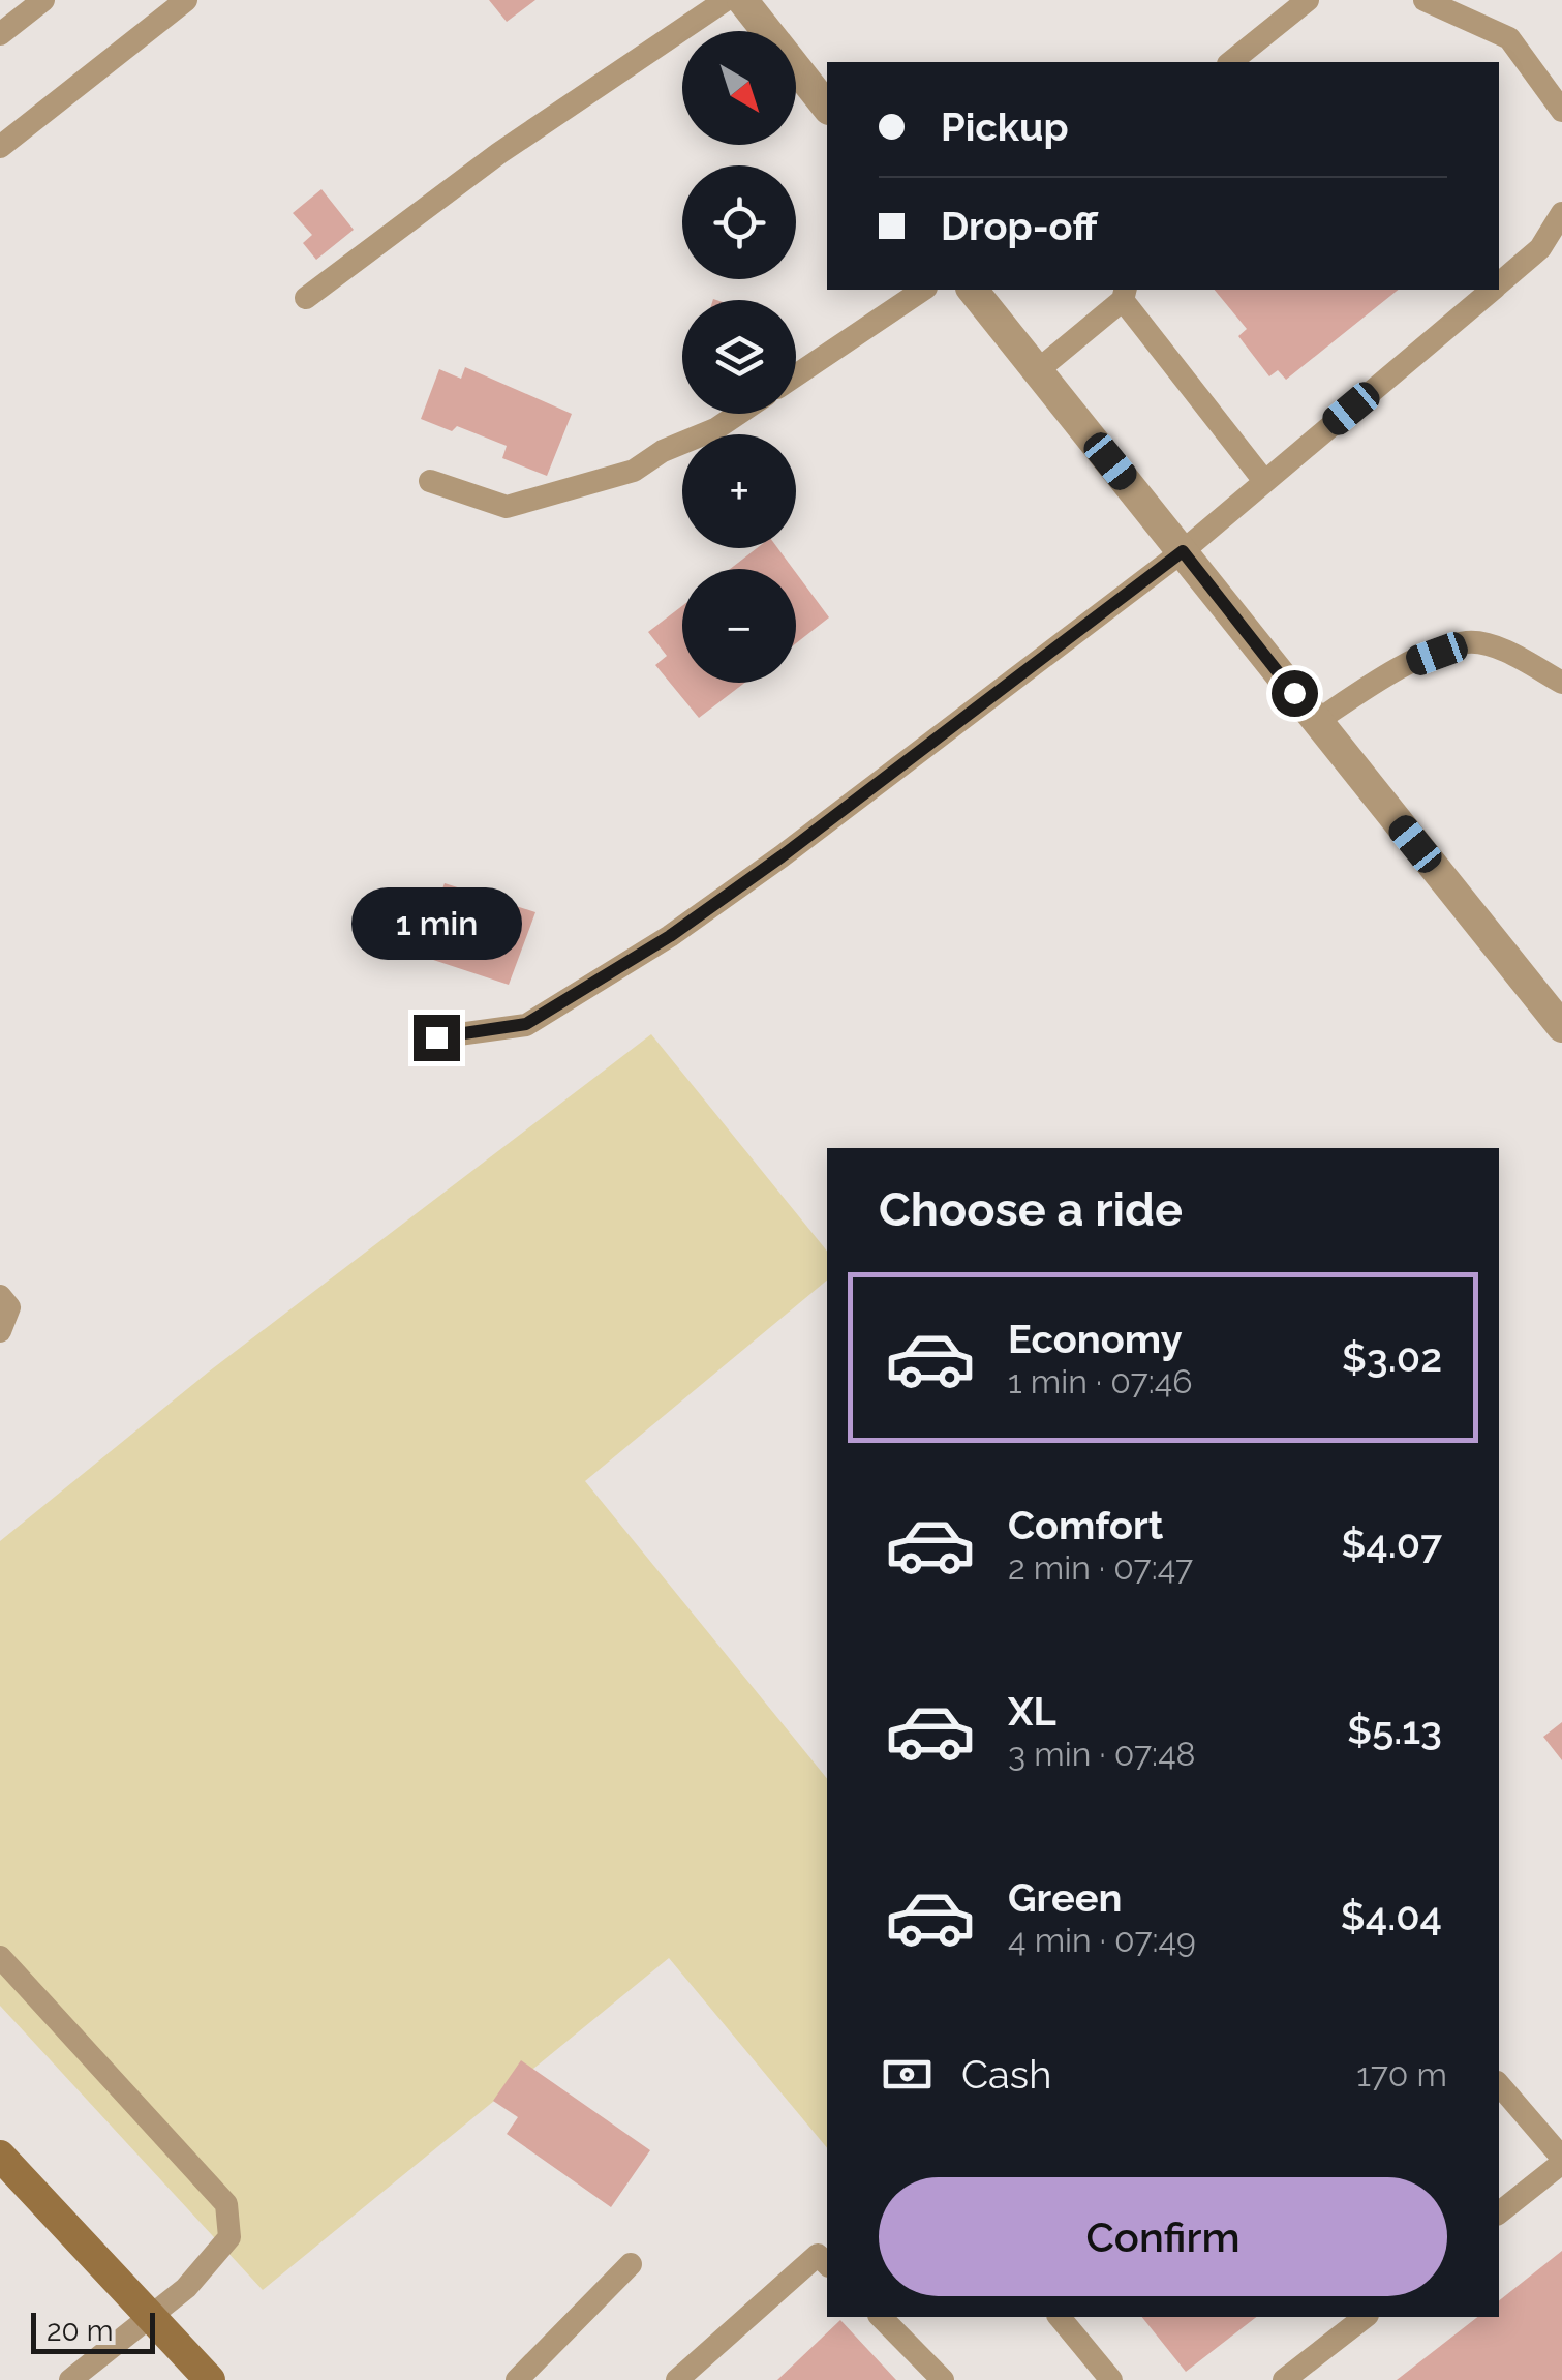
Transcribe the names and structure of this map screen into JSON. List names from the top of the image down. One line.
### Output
{"scale_bar":"20 m","north":"bottom right","page":{"map_buttons":["+","−"],"banner":["Pickup","Drop-off"],"bubble":"1 min","heading":"Choose a ride","list":[{"name":"Economy","note":"1 min · 07:46","value":"$3.02"},{"name":"Comfort","note":"2 min · 07:47","value":"$4.07"},{"name":"XL","note":"3 min · 07:48","value":"$5.13"},{"name":"Green","note":"4 min · 07:49","value":"$4.04"}],"pay":["Cash","170 m"],"buttons":"Confirm","scale":"20 m"}}
